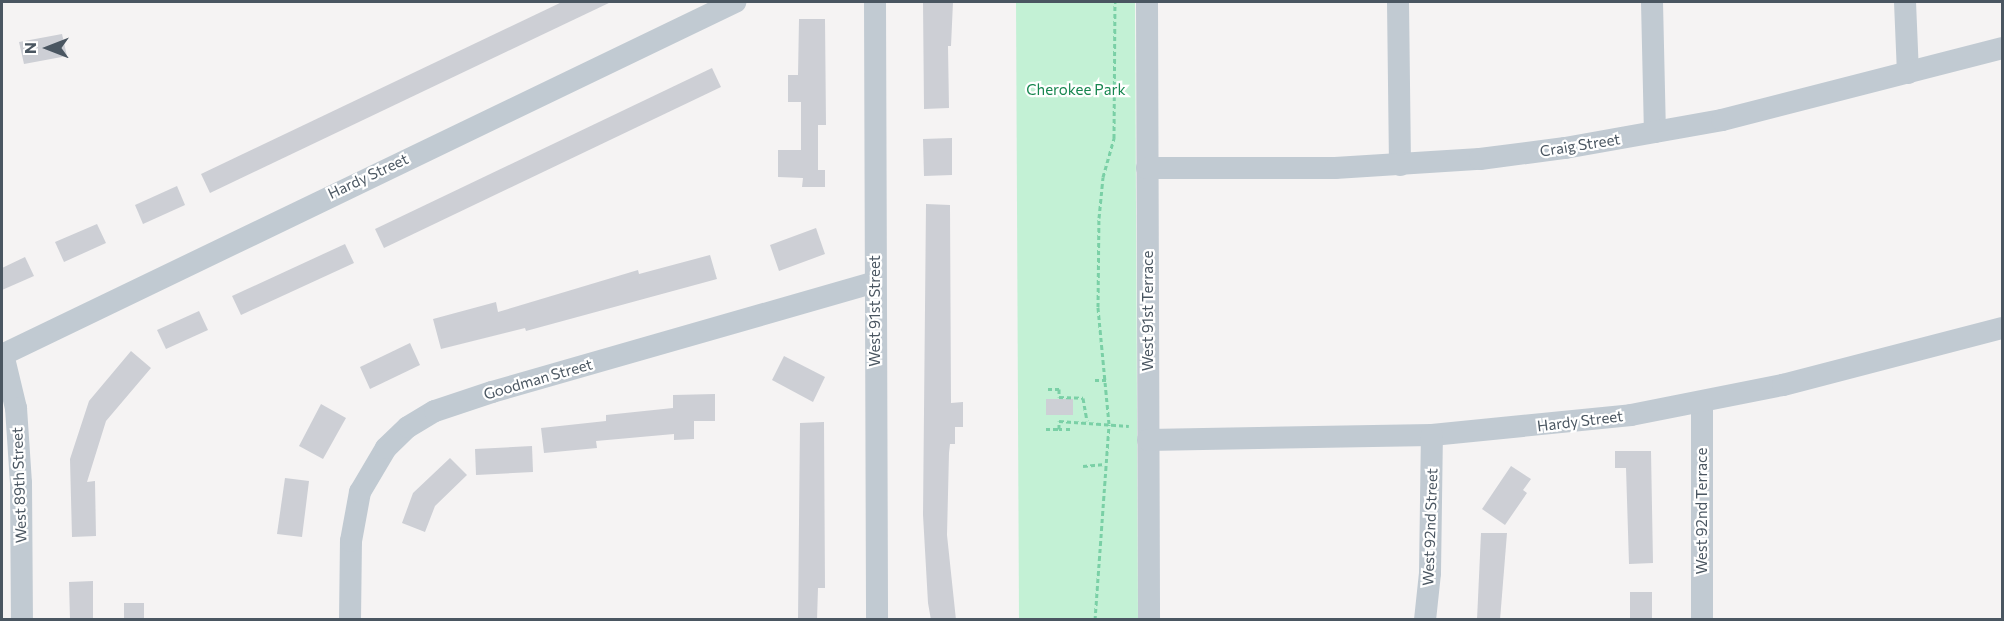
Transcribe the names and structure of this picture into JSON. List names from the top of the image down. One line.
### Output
{"streets":{"street":["Craig Street","Hardy Street","West 91st Street","West 91st Terrace","Goodman Street","West 89th Street","West 92nd Terrace","West 92nd Street"]},"crossings":[["Craig Street","West 91st Terrace"],["Hardy Street","West 91st Terrace"],["Hardy Street","West 89th Street"],["Hardy Street","West 92nd Terrace"],["Hardy Street","West 92nd Street"],["West 91st Street","Goodman Street"]],"parks":["Cherokee Park"],"north":"left"}
